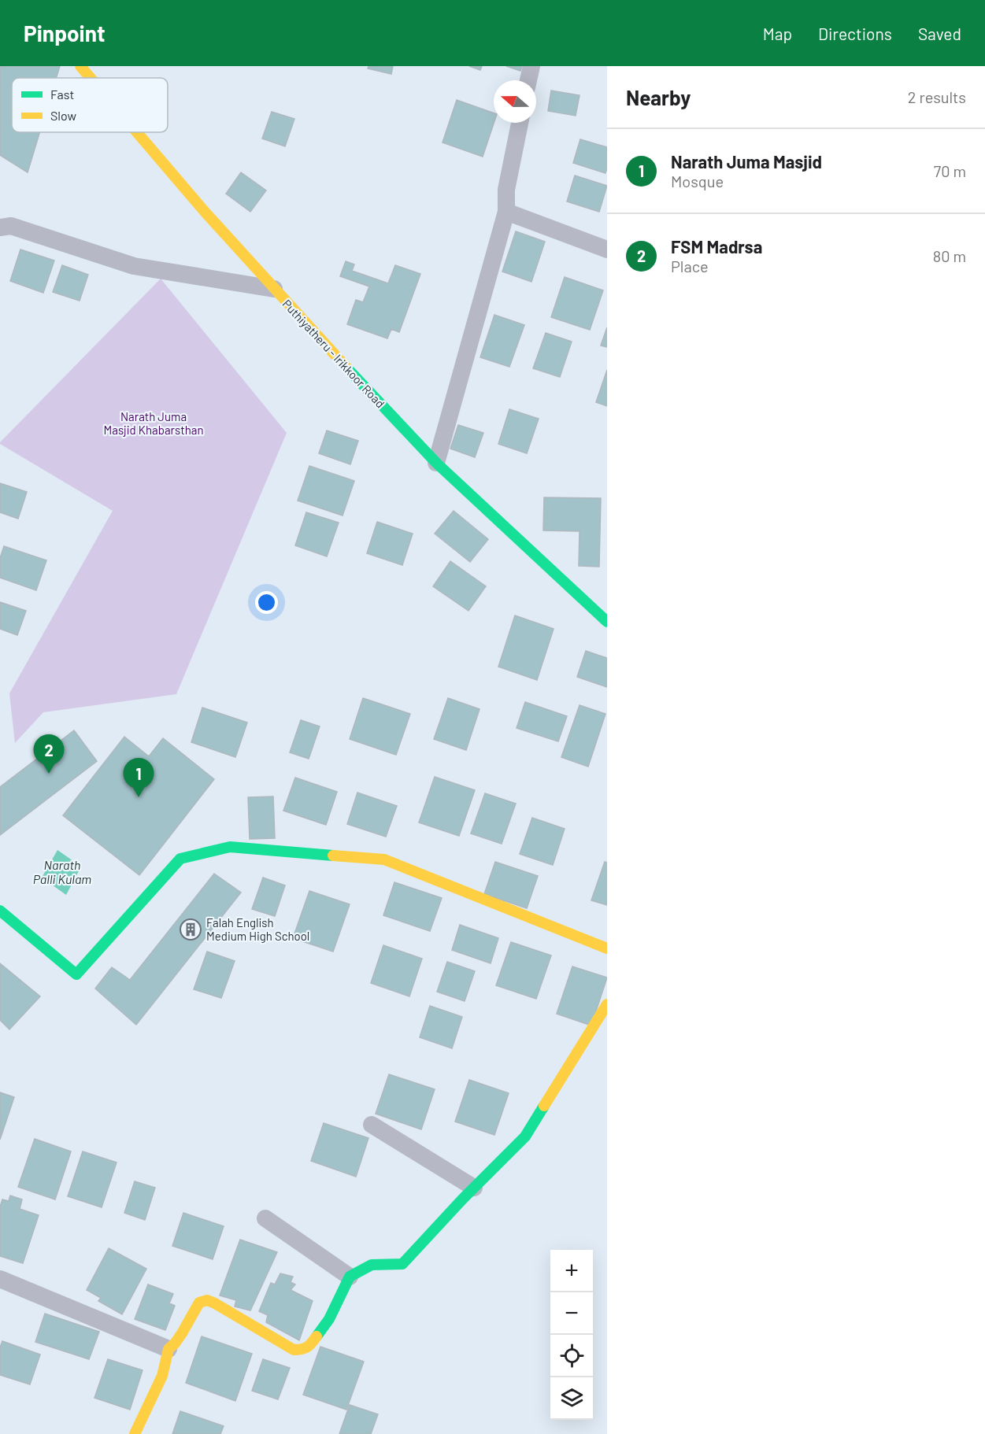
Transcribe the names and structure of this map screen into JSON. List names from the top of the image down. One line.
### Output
{"streets":{"street":["Puthiyatheru - Irikkoor Road"]},"water":["Narath Palli Kulam"],"parks":["Narath Juma Masjid Khabarsthan"],"places":{"building":["Falah English Medium High School"]},"legend":["Fast","Slow"],"north":"left","page":{"header":"Pinpoint","nav":["Map","Directions","Saved"],"heading":["Nearby","2 results"],"list":[{"mark":"1","name":"Narath Juma Masjid","note":"Mosque","value":"70 m"},{"mark":"2","name":"FSM Madrsa","note":"Place","value":"80 m"}],"pins":["2","1"],"map_buttons":["+","−"]}}
